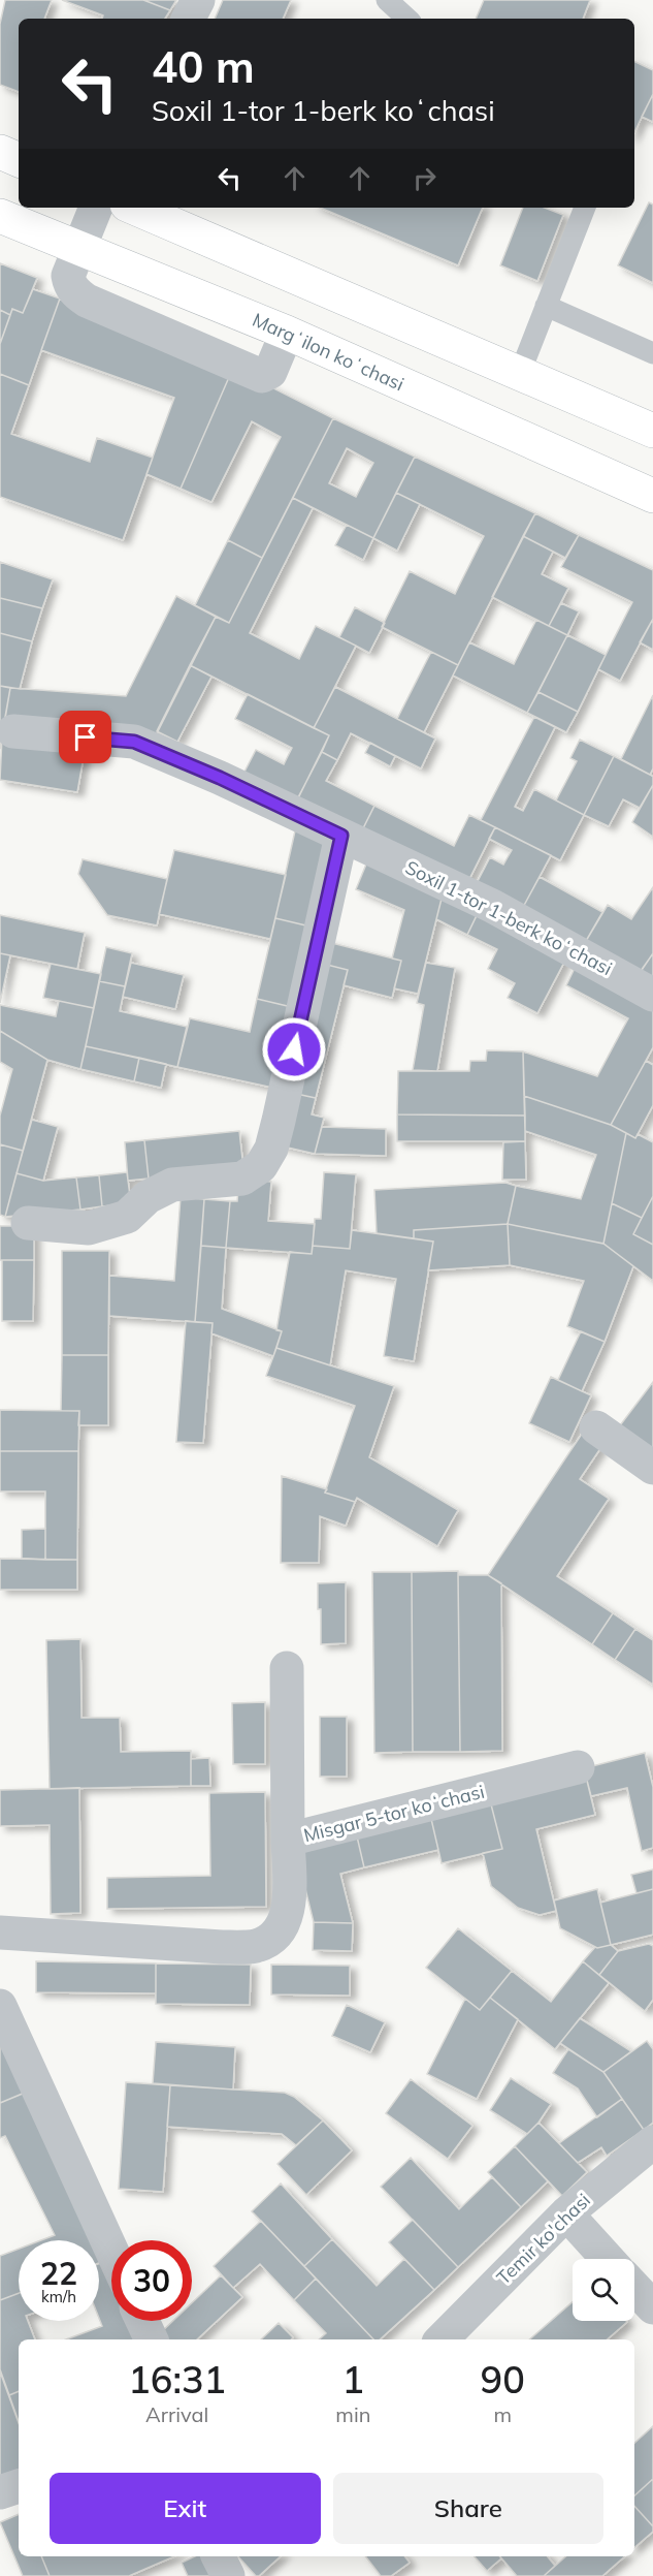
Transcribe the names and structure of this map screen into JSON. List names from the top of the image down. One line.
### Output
{"streets":{"main road":["Margʻilon koʻchasi"],"street":["Soxil 1-tor 1-berk koʻchasi","Misgar 5-tor koʻchasi","Temir ko'chasi"]},"page":{"turn":["40 m","Soxil 1-tor 1-berk koʻchasi"],"speed":"22 km/h","limit":"30","eta":["16:31","Arrival","1","min","90","m"],"buttons":["Exit","Share"]}}
